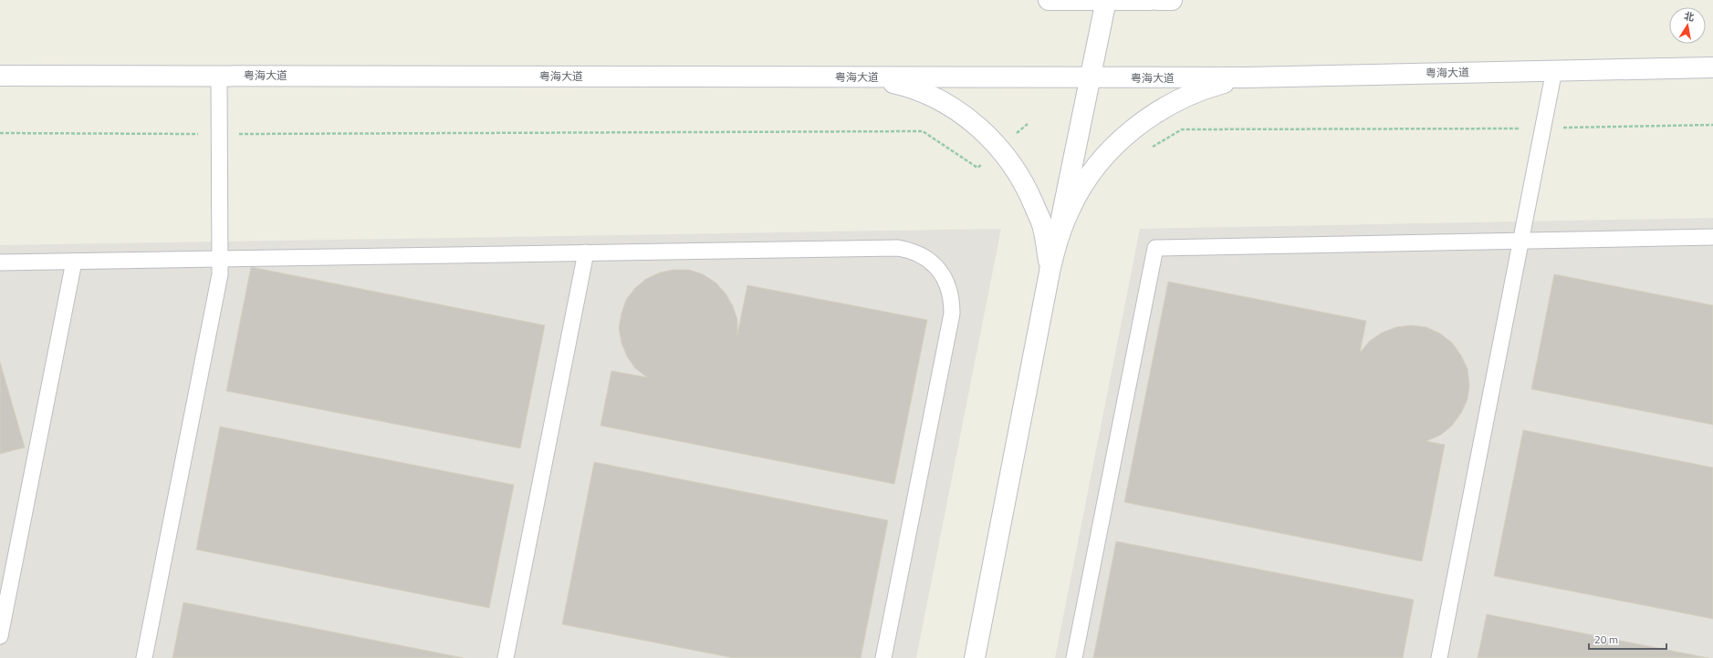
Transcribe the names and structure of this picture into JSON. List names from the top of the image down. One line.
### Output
{"streets":{"main road":["粤海大道"]},"scale_bar":"20 m","north":"top"}
